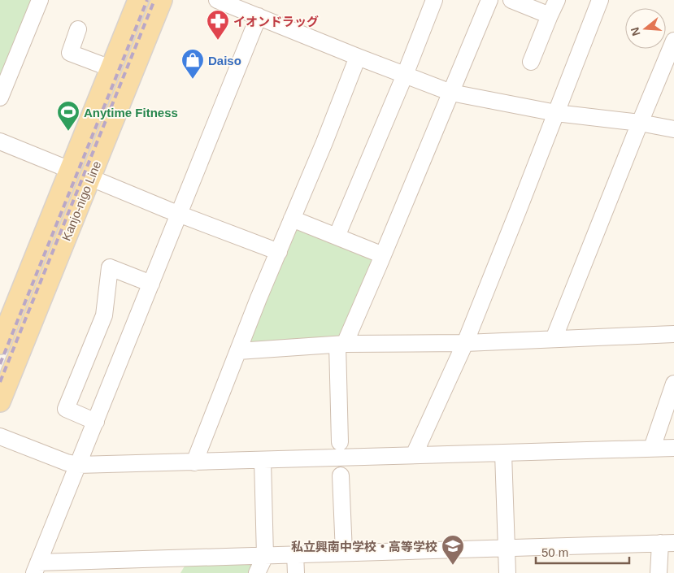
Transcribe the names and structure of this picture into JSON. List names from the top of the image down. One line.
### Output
{"streets":{"main road":["Kanjo-nigo Line"]},"places":{"pharmacy":["イオンドラッグ"],"shop":["Daiso"],"sports":["Anytime Fitness"],"school or university":["私立興南中学校・高等学校"]},"scale_bar":"50 m","north":"left"}
